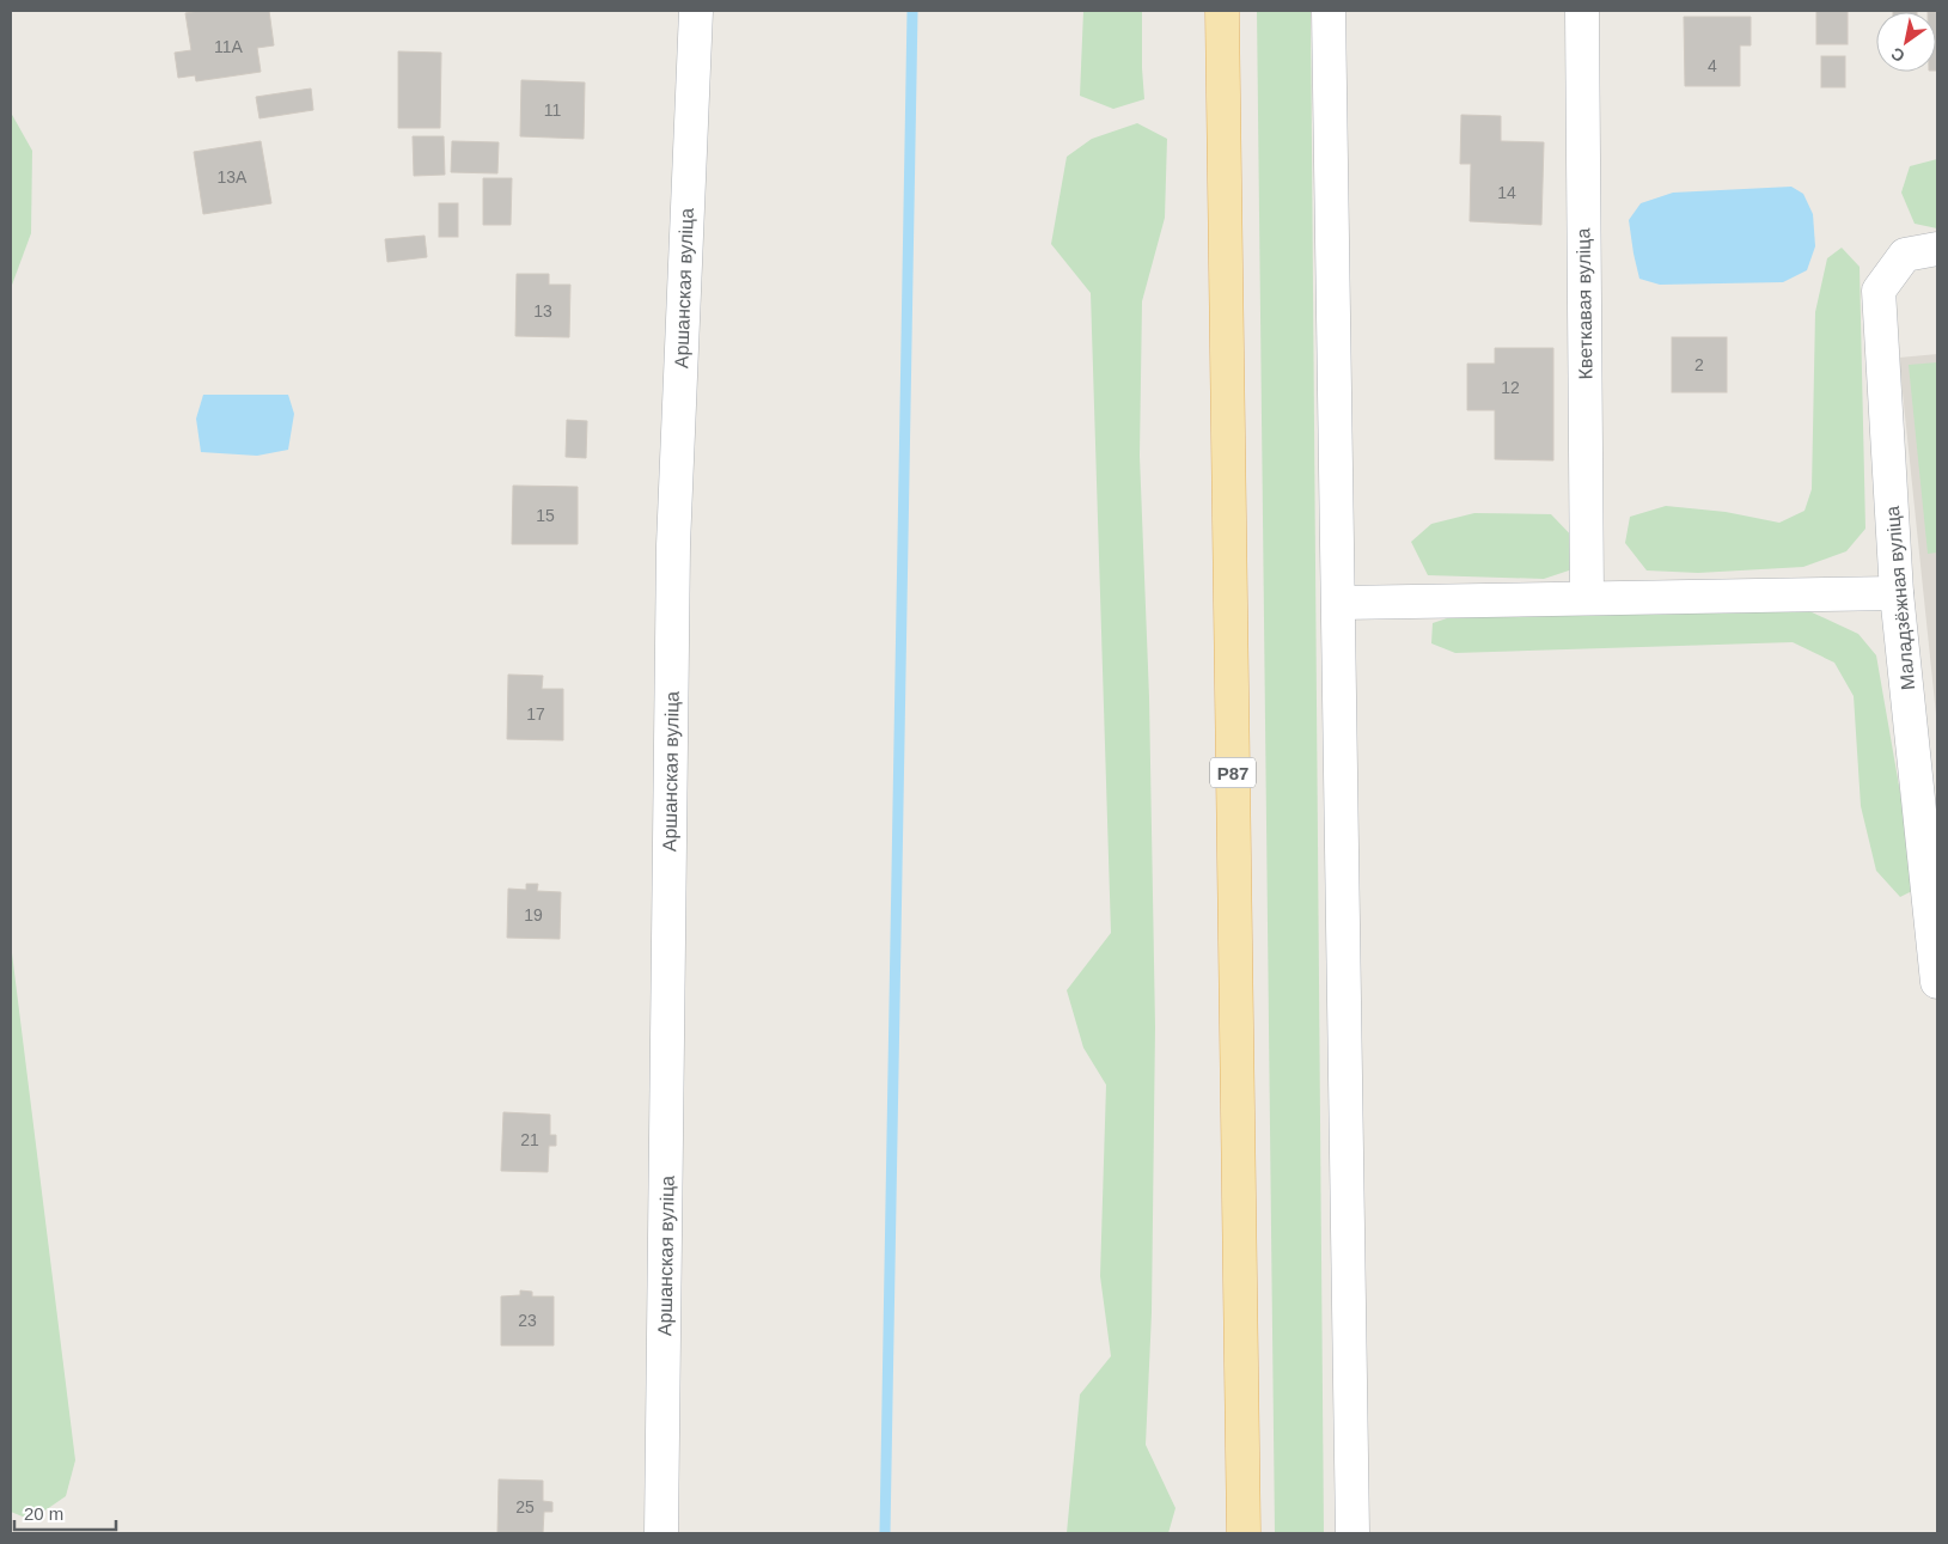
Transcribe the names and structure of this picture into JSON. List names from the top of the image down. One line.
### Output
{"streets":{"main road":["Р87"],"street":["Аршанская вуліца","Кветкавая вуліца","Маладзёжная вуліца"]},"house_numbers":["11А","4","11","13А","14","13","2","12","15","17","19","21","23","25"],"scale_bar":"20 m","north":"bottom left"}
